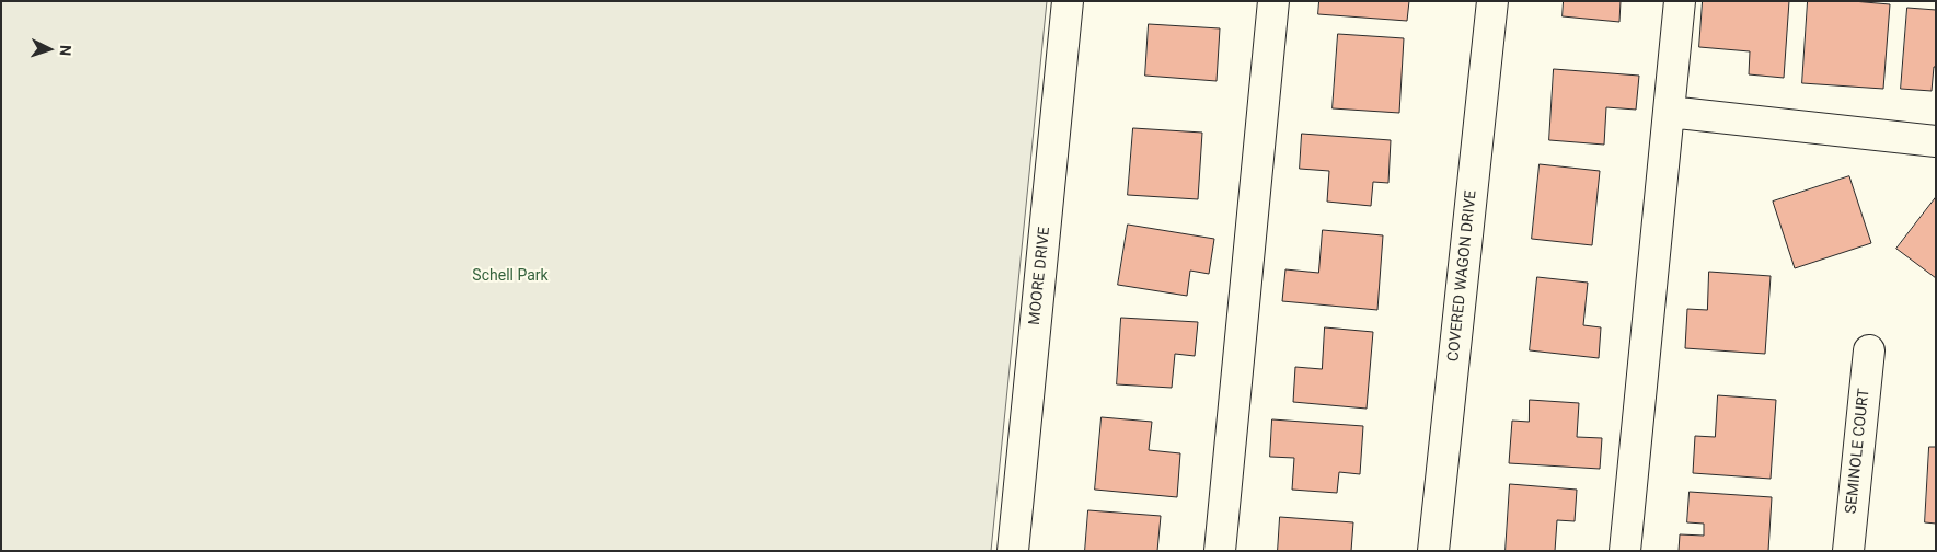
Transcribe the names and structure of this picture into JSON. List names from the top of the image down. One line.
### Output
{"streets":{"street":["MOORE DRIVE","COVERED WAGON DRIVE","SEMINOLE COURT"]},"parks":["Schell Park"],"north":"right"}
